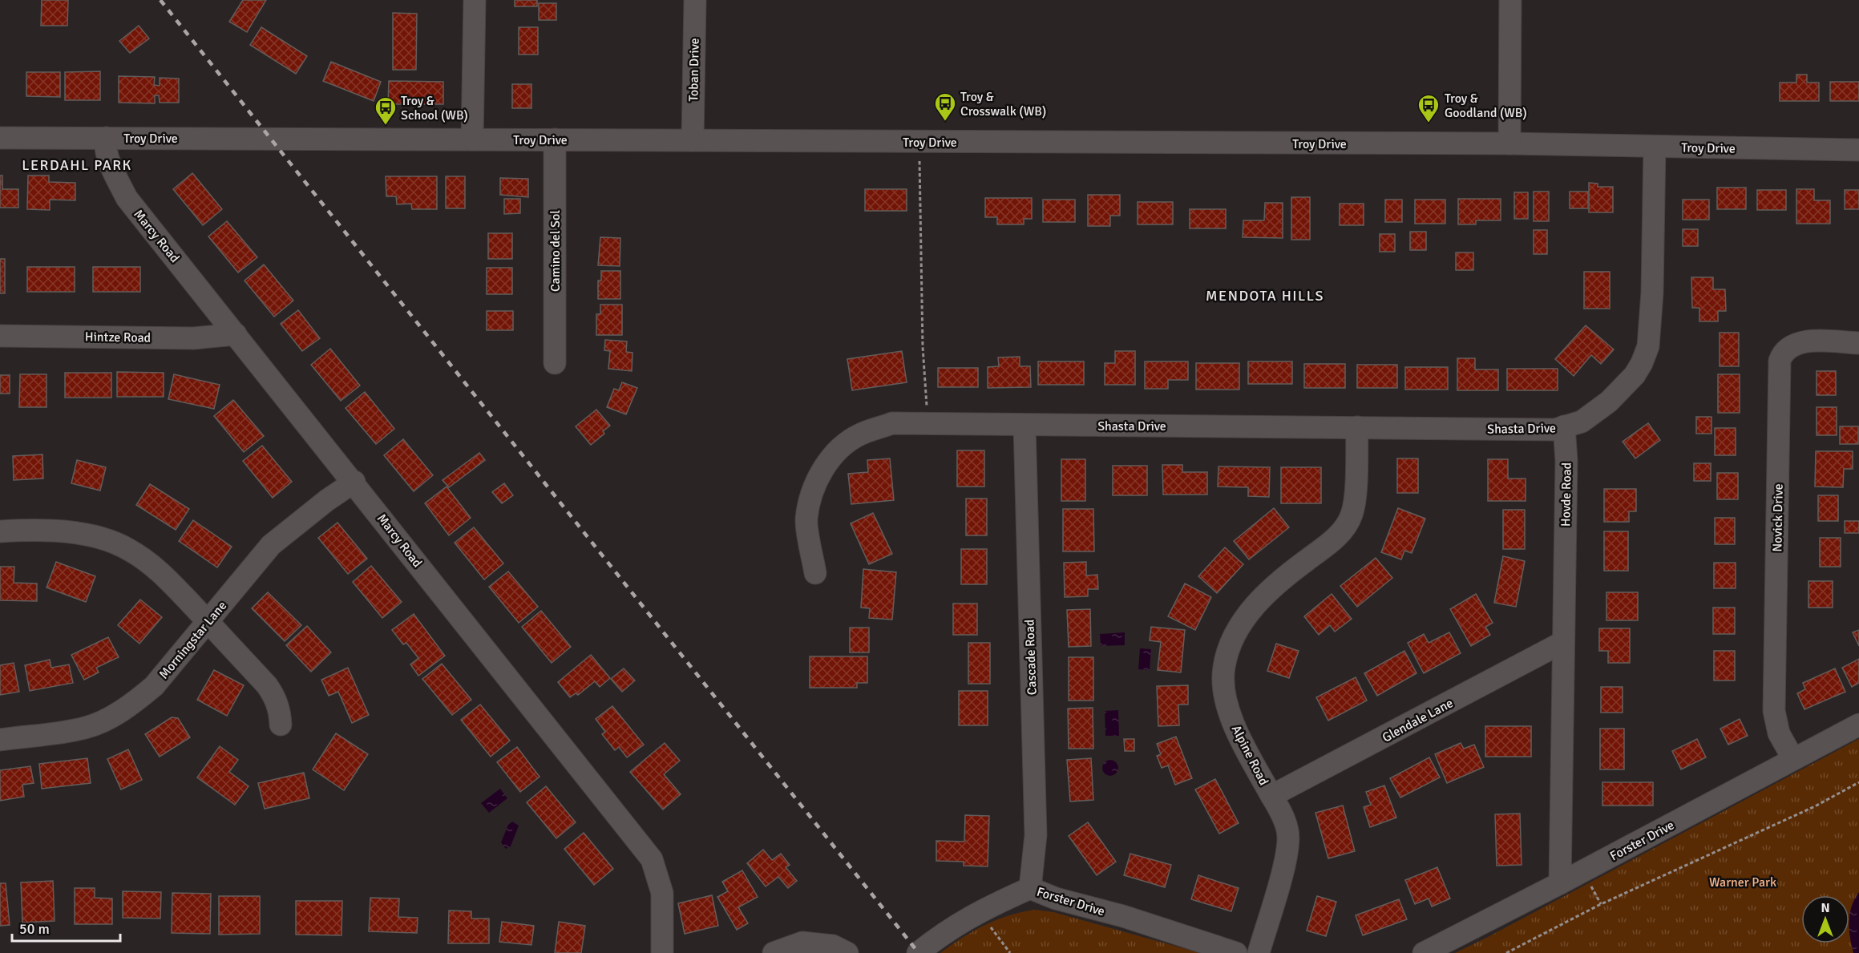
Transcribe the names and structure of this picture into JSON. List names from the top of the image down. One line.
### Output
{"streets":{"street":["Toban Drive","Troy Drive","Marcy Road","Camino del Sol","Hintze Road","Shasta Drive","Hovde Road","Novick Drive","Morningstar Lane","Cascade Road","Glendale Lane","Alpine Road","Forster Drive"]},"crossings":[["Toban Drive","Troy Drive"],["Troy Drive","Marcy Road"],["Troy Drive","Camino del Sol"],["Marcy Road","Hintze Road"],["Marcy Road","Morningstar Lane"],["Shasta Drive","Hovde Road"],["Shasta Drive","Cascade Road"],["Shasta Drive","Alpine Road"],["Hovde Road","Glendale Lane"],["Hovde Road","Forster Drive"],["Novick Drive","Forster Drive"],["Cascade Road","Forster Drive"],["Glendale Lane","Alpine Road"]],"districts":["LERDAHL PARK","MENDOTA HILLS"],"parks":["Warner Park"],"places":{"bus stop":["Troy & Crosswalk (WB)","Troy & Goodland (WB)","Troy & School (WB)"]},"scale_bar":"50 m","north":"top"}
